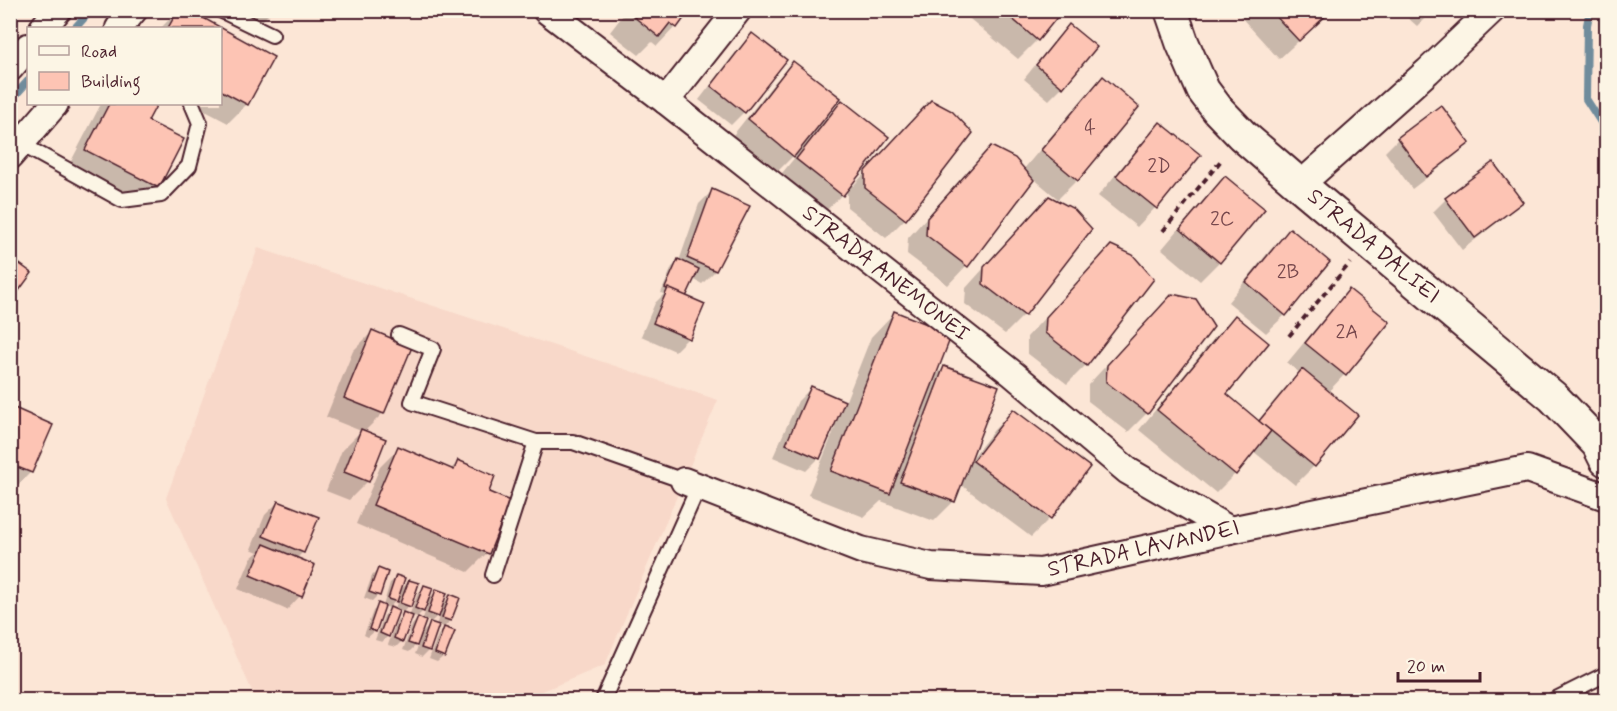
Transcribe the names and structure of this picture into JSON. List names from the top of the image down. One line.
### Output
{"streets":{"street":["STRADA DALIEI","STRADA ANEMONEI","STRADA LAVANDEI"]},"crossings":[["STRADA ANEMONEI","STRADA LAVANDEI"]],"house_numbers":["4","2D","2C","2B","2A"],"legend":["Road","Building"],"scale_bar":"20 m"}
